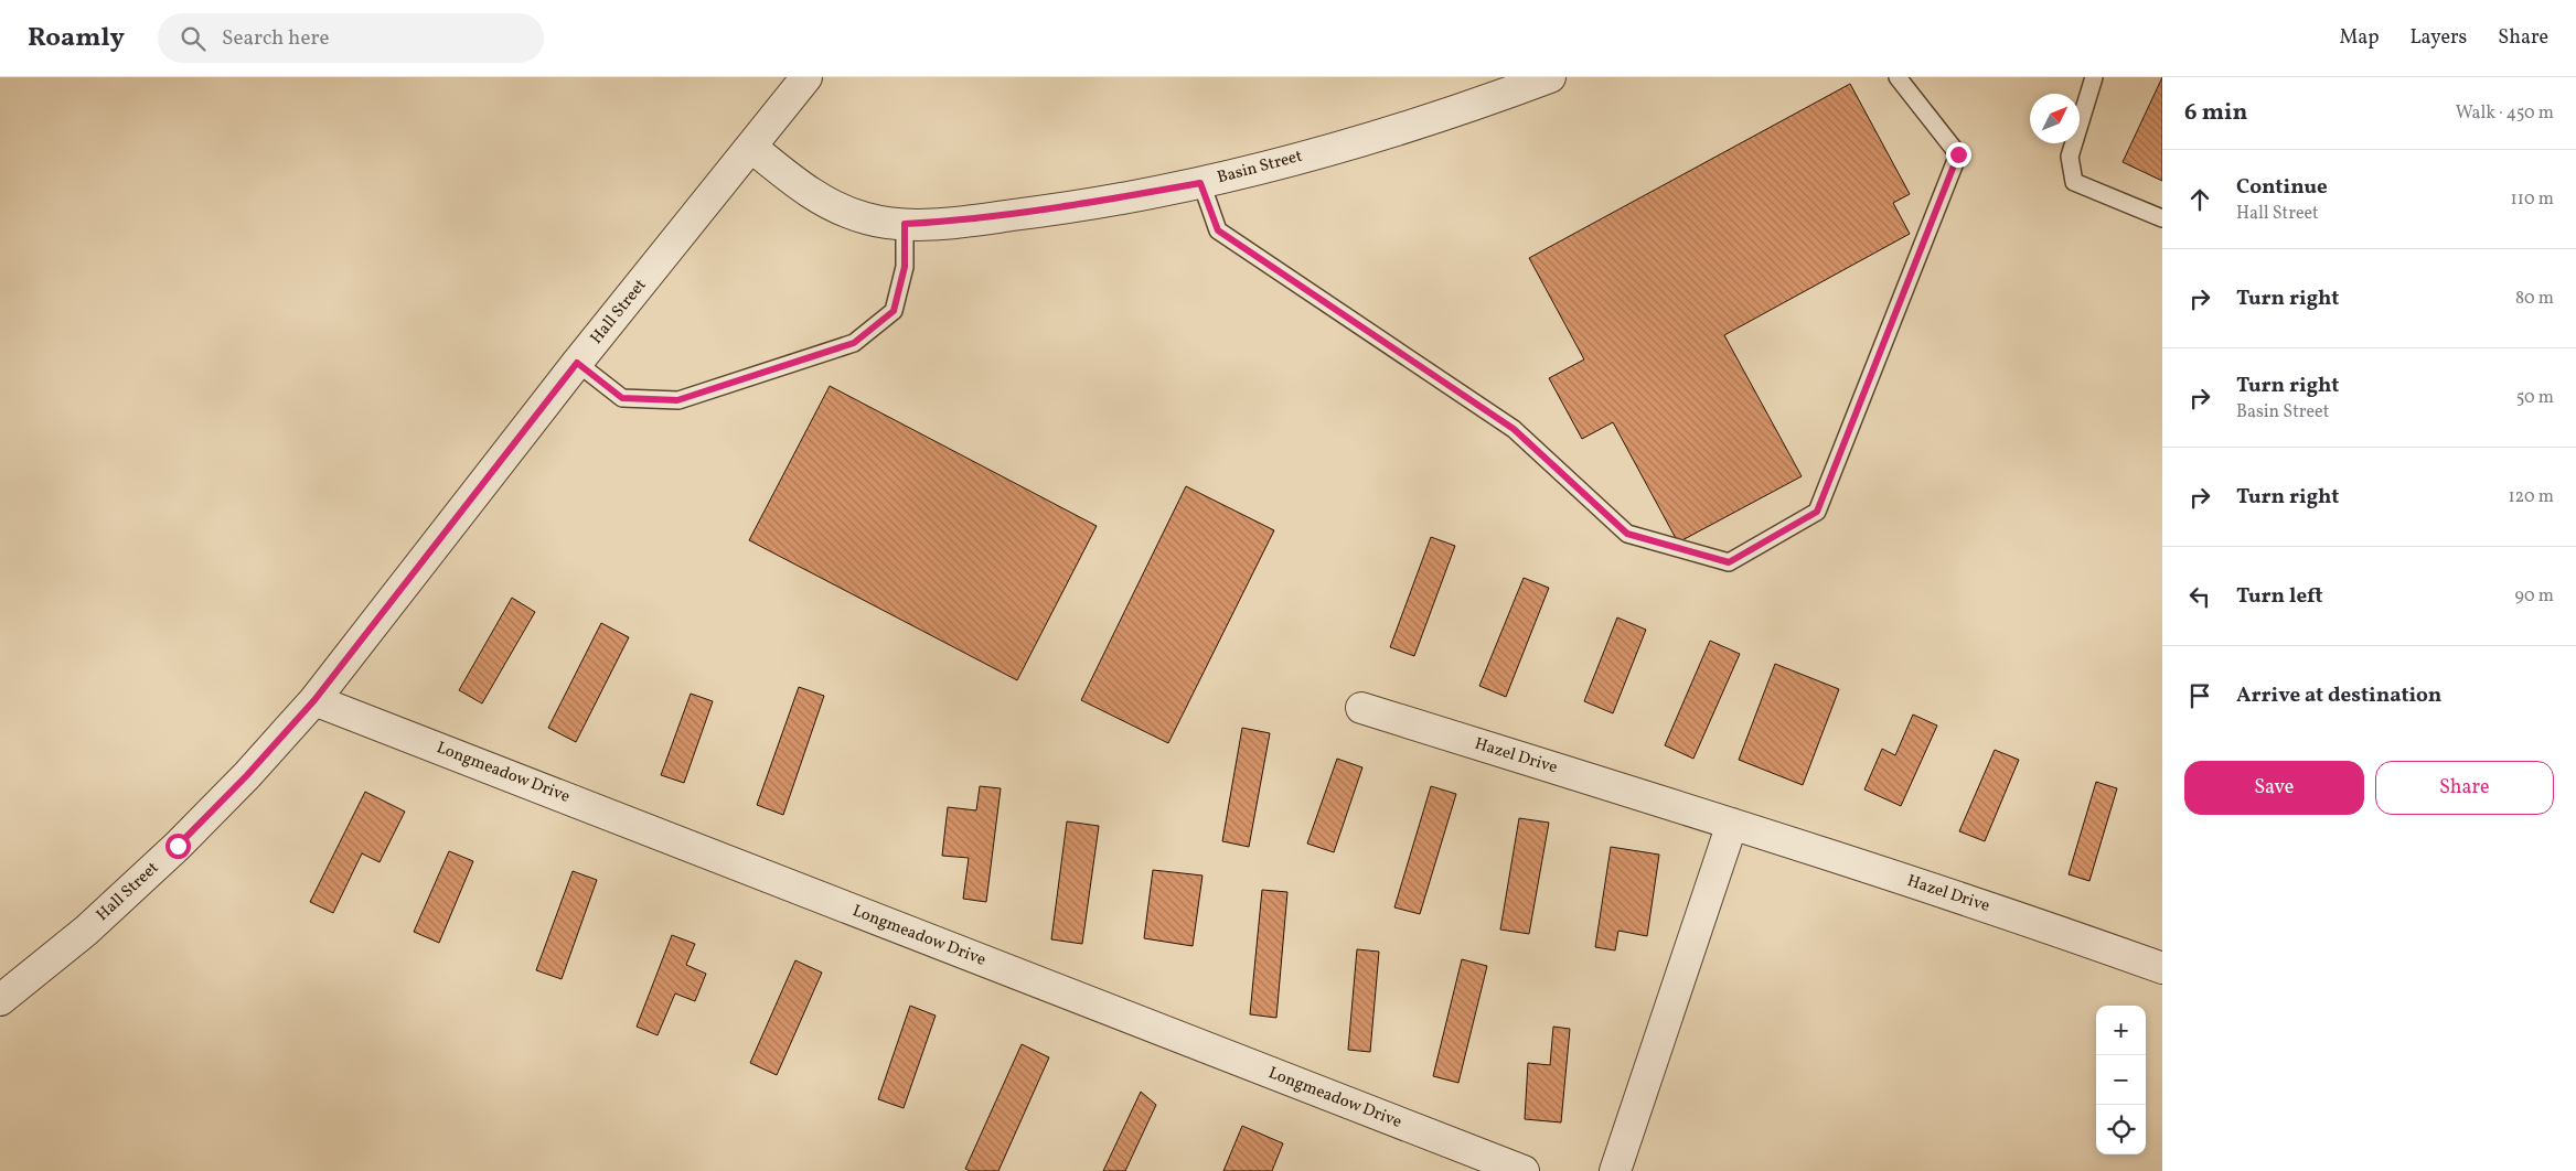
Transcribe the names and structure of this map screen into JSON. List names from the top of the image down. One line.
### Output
{"streets":{"street":["Basin Street","Hall Street","Hazel Drive","Longmeadow Drive"]},"crossings":[["Basin Street","Hall Street"],["Hall Street","Longmeadow Drive"]],"north":"top right","page":{"header":"Roamly","search":"Search here","nav":["Map","Layers","Share"],"heading":["6 min","Walk · 450 m"],"list":[["Continue","Hall Street","110 m"],["Turn right","80 m"],["Turn right","Basin Street","50 m"],["Turn right","120 m"],["Turn left","90 m"],"Arrive at destination"],"buttons":["Save","Share"],"map_buttons":["+","−"]}}
